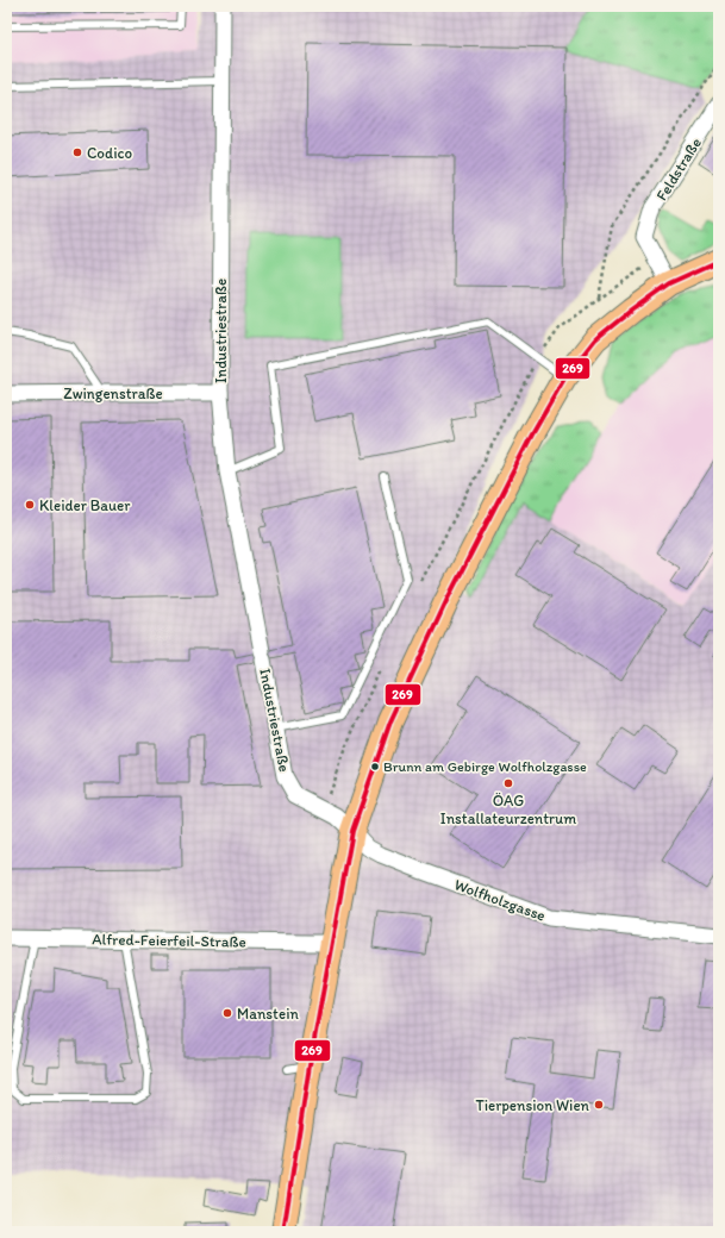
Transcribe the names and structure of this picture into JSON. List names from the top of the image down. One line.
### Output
{"streets":{"street":["Feldstraße","Industriestraße","Zwingenstraße","Wolfholzgasse","Alfred-Feierfeil-Straße"]},"crossings":[["Industriestraße","Zwingenstraße"],["Industriestraße","Wolfholzgasse"]],"places":["Codico","Kleider Bauer","Brunn am Gebirge Wolfholzgasse","ÖAG Installateurzentrum","Manstein","Tierpension Wien"],"lines":["transit line 269"]}
